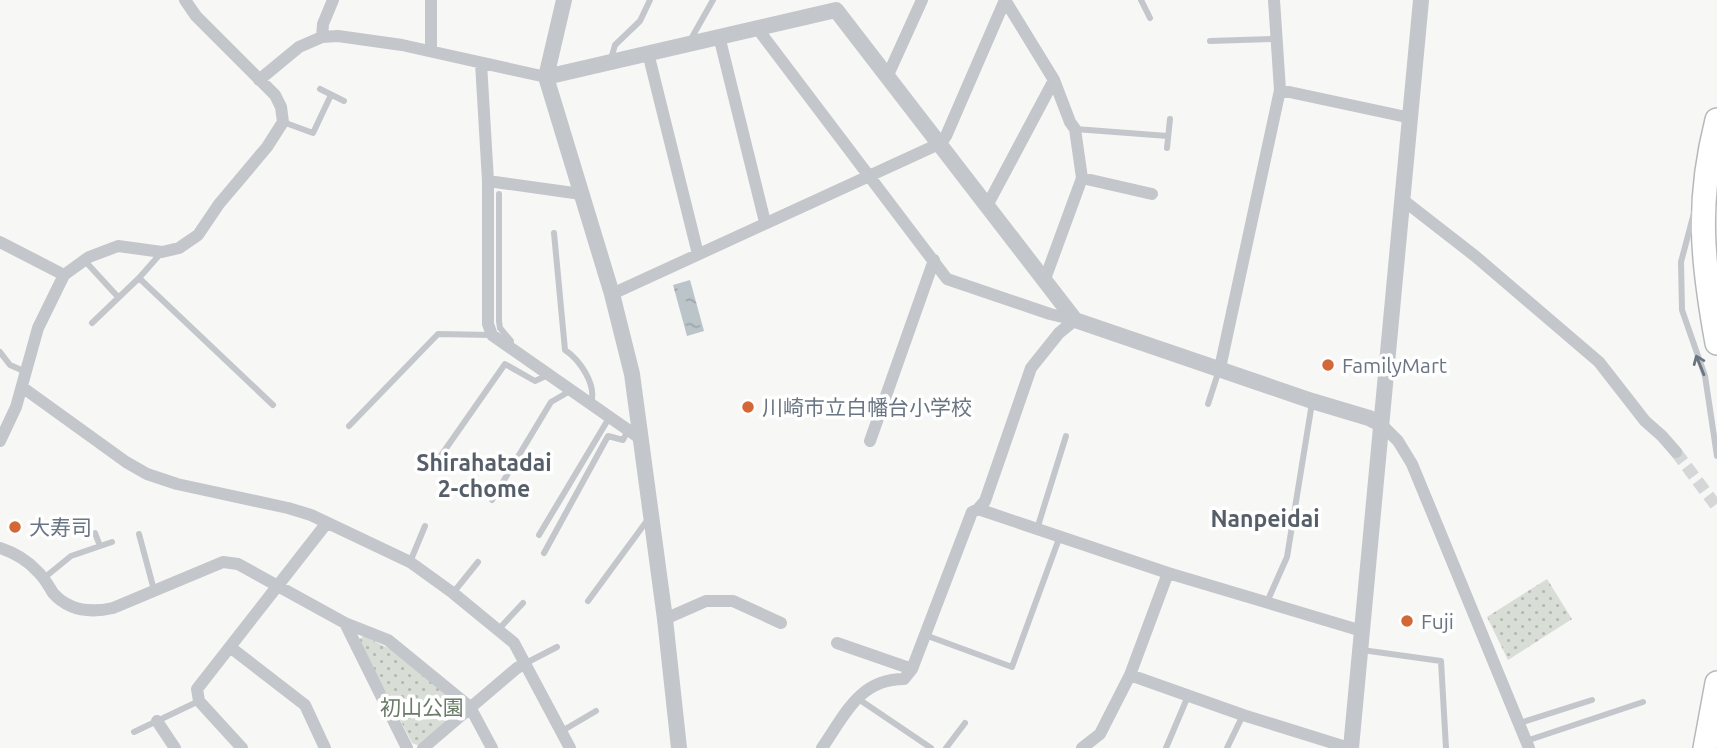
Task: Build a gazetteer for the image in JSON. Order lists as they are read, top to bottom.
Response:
{
  "districts": ["Shirahatadai 2-chome", "Nanpeidai"],
  "parks": ["初山公園"],
  "places": [
    "FamilyMart",
    "川崎市立白幡台小学校",
    "大寿司",
    "Fuji"
  ]
}
